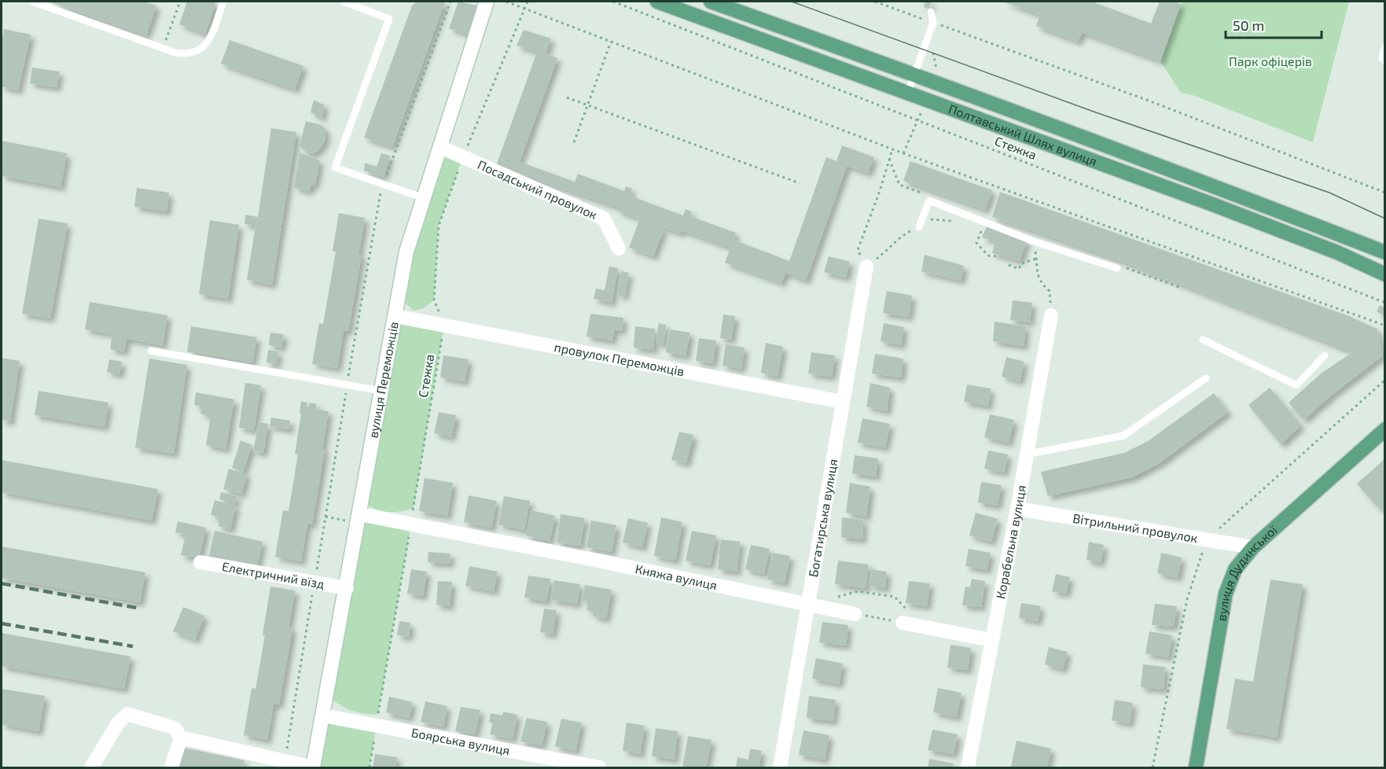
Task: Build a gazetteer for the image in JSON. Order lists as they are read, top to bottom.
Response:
{
  "streets": {
    "main road": ["Полтавський Шлях вулиця", "вулиця Дудинської"],
    "street": [
      "Посадський провулок",
      "провулок Переможців",
      "вулиця Переможців",
      "Богатирська вулиця",
      "Вітрильний провулок",
      "Корабельна вулиця",
      "Електричний вїзд",
      "Княжа вулиця",
      "Боярська вулиця"
    ],
    "path": ["Стежка"]
  },
  "crossings": [
    ["Стежка", "провулок Переможців"],
    ["Стежка", "Княжа вулиця"],
    ["Стежка", "Боярська вулиця"],
    ["Посадський провулок", "вулиця Переможців"],
    ["провулок Переможців", "вулиця Переможців"],
    ["провулок Переможців", "Богатирська вулиця"],
    ["вулиця Переможців", "Електричний вїзд"],
    ["вулиця Переможців", "Княжа вулиця"],
    ["вулиця Переможців", "Боярська вулиця"],
    ["Богатирська вулиця", "Княжа вулиця"],
    ["Вітрильний провулок", "Корабельна вулиця"],
    ["Вітрильний провулок", "вулиця Дудинської"]
  ],
  "parks": ["Парк офіцерів"],
  "scale_bar": "50 m"
}
